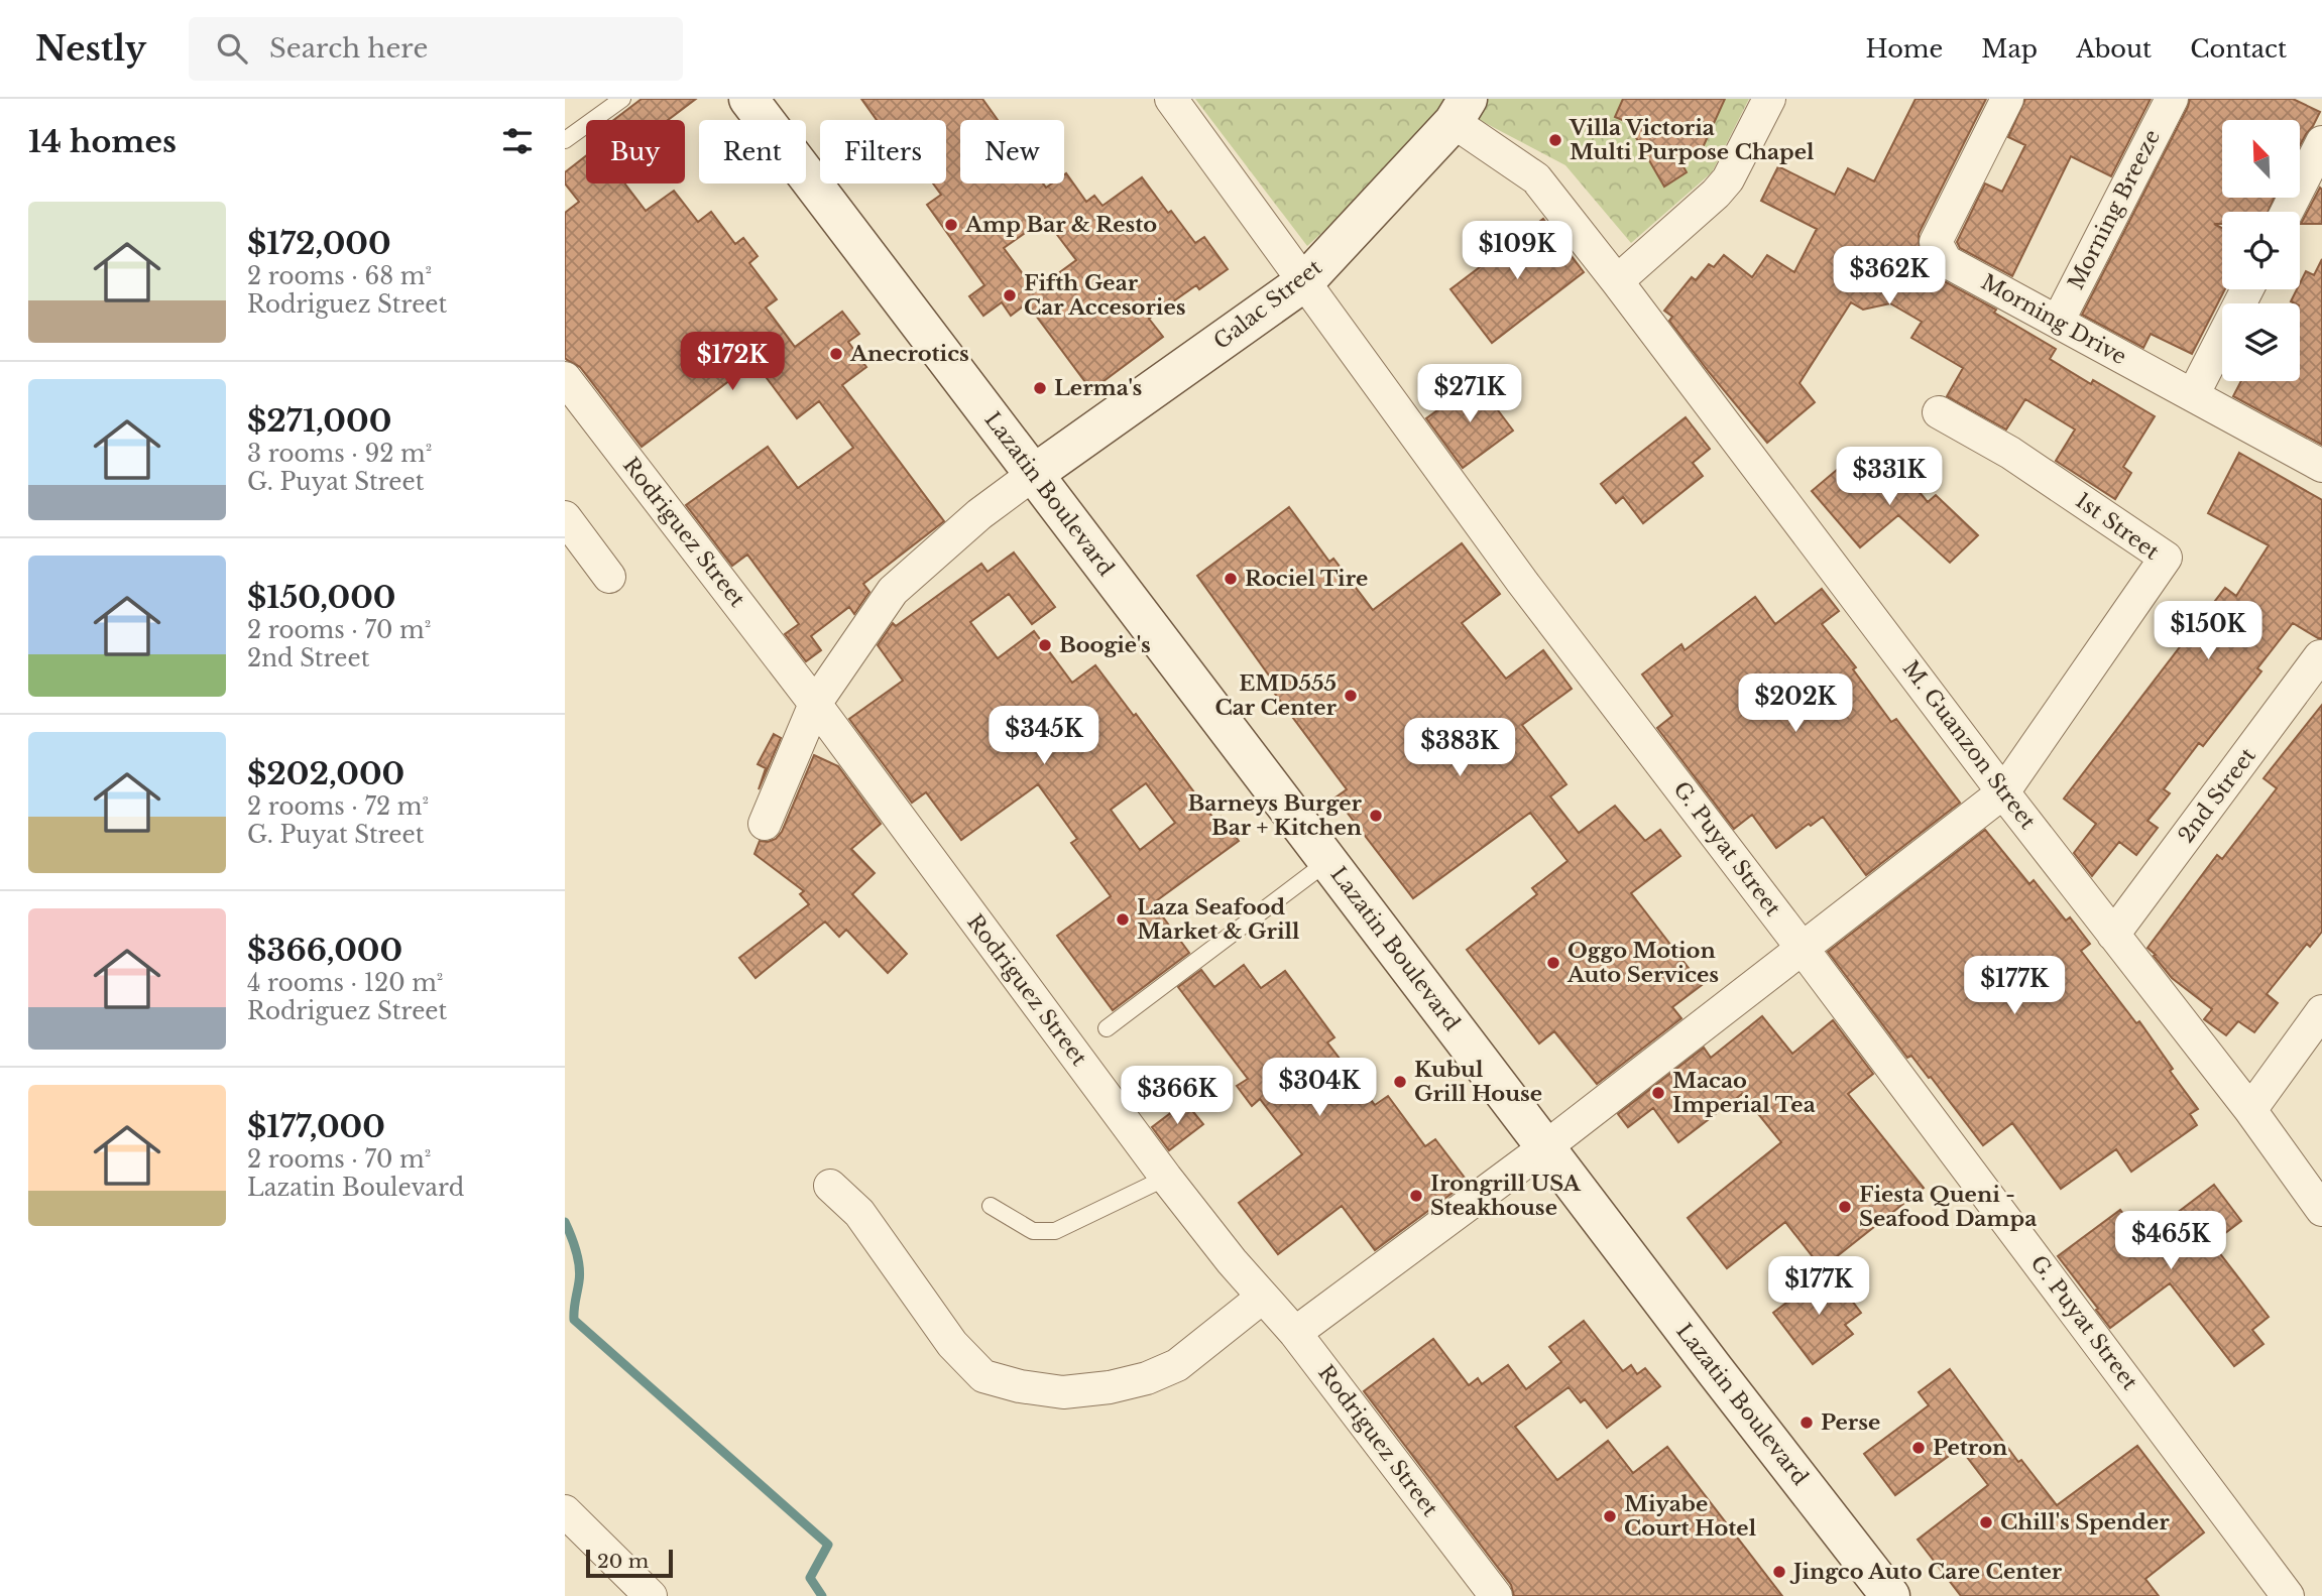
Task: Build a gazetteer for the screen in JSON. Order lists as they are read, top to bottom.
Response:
{
  "streets": {
    "main road": ["Galac Street", "Lazatin Boulevard"],
    "street": [
      "Morning Breeze",
      "Morning Drive",
      "1st Street",
      "Rodriguez Street",
      "M. Guanzon Street",
      "2nd Street",
      "G. Puyat Street"
    ]
  },
  "crossings": [
    ["Morning Breeze", "Morning Drive"],
    ["Galac Street", "Lazatin Boulevard"],
    ["Galac Street", "M. Guanzon Street"],
    ["Galac Street", "G. Puyat Street"],
    ["1st Street", "M. Guanzon Street"],
    ["M. Guanzon Street", "2nd Street"]
  ],
  "places": [
    "Villa Victoria Multi Purpose Chapel",
    "Amp Bar & Resto",
    "Fifth Gear Car Accesories",
    "Anecrotics",
    "Lerma's",
    "Rociel Tire",
    "Boogie's",
    "EMD555 Car Center",
    "Barneys Burger Bar + Kitchen",
    "Laza Seafood Market & Grill",
    "Oggo Motion Auto Services",
    "Kubul Grill House",
    "Macao Imperial Tea",
    "Irongrill USA Steakhouse",
    "Fiesta Queni - Seafood Dampa",
    "Perse",
    "Petron",
    "Miyabe Court Hotel",
    "Chill's Spender",
    "Jingco Auto Care Center"
  ],
  "scale_bar": "20 m",
  "north": "top left",
  "page": {
    "header": "Nestly",
    "search": "Search here",
    "nav": [
      "Home",
      "Map",
      "About",
      "Contact"
    ],
    "heading": "14 homes",
    "chip": [
      "Buy",
      "Rent",
      "Filters",
      "New"
    ],
    "list": [
      {
        "name": "$172,000",
        "note": "2 rooms · 68 m² · Rodriguez Street"
      },
      {
        "name": "$271,000",
        "note": "3 rooms · 92 m² · G. Puyat Street"
      },
      {
        "name": "$150,000",
        "note": "2 rooms · 70 m² · 2nd Street"
      },
      {
        "name": "$202,000",
        "note": "2 rooms · 72 m² · G. Puyat Street"
      },
      {
        "name": "$366,000",
        "note": "4 rooms · 120 m² · Rodriguez Street"
      },
      {
        "name": "$177,000",
        "note": "2 rooms · 70 m² · Lazatin Boulevard"
      }
    ],
    "price": [
      "$109K",
      "$362K",
      "$172K",
      "$271K",
      "$331K",
      "$150K",
      "$202K",
      "$345K",
      "$383K",
      "$177K",
      "$304K",
      "$366K",
      "$465K",
      "$177K"
    ],
    "scale": "20 m"
  }
}
